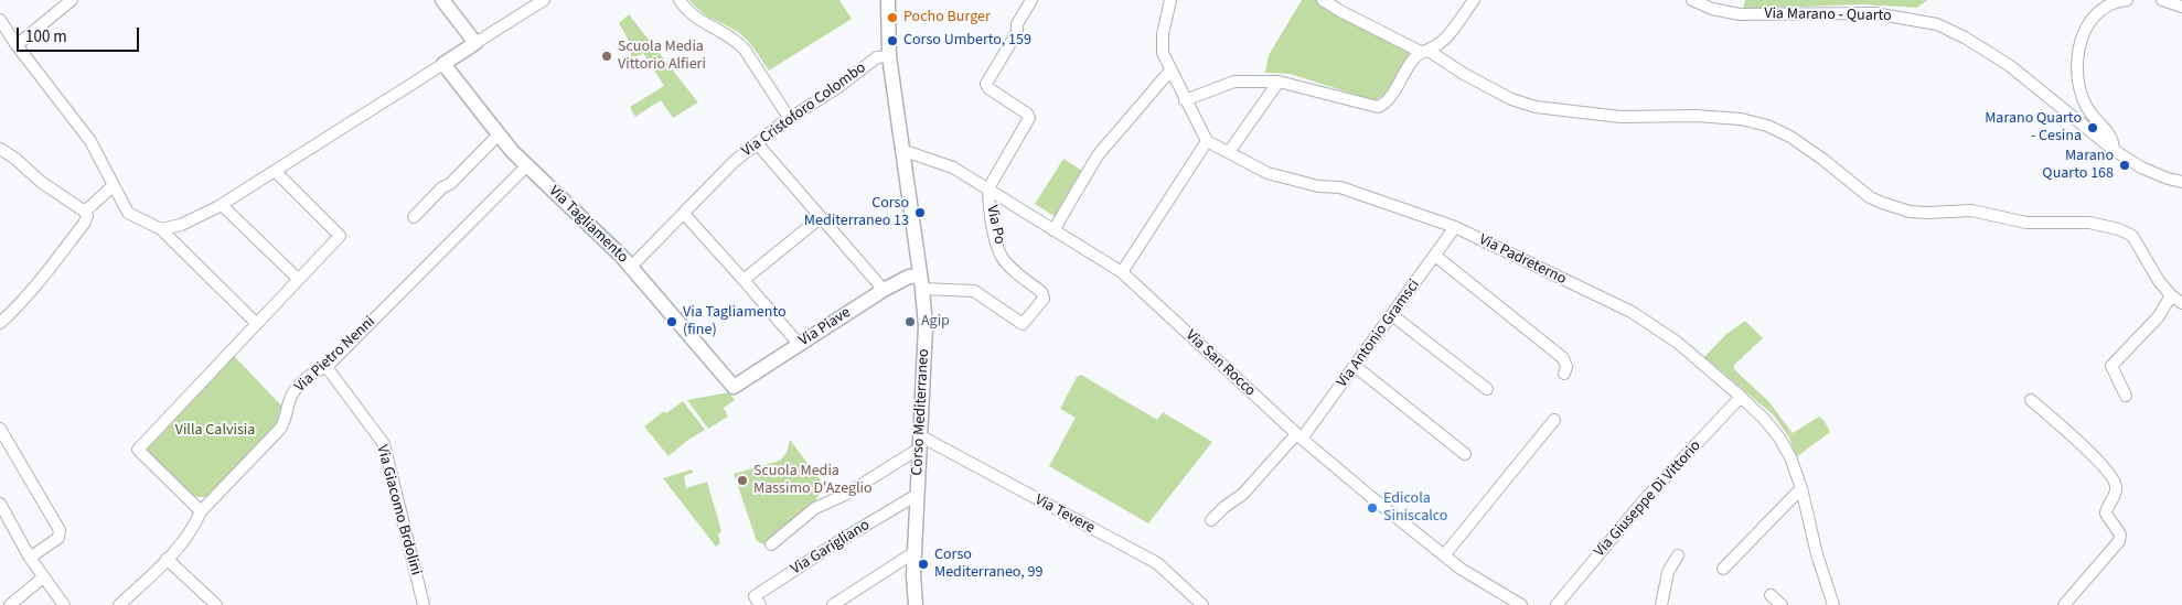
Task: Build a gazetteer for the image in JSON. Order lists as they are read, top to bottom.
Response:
{
  "streets": {
    "main road": ["Via Tagliamento", "Via Piave", "Corso Mediterraneo"],
    "street": [
      "Via Marano - Quarto",
      "Via Cristoforo Colombo",
      "Via Po",
      "Via Padreterno",
      "Via Antonio Gramsci",
      "Via Pietro Nenni",
      "Via San Rocco",
      "Via Giuseppe Di Vittorio",
      "Via Giacomo Brdolini",
      "Via Tevere",
      "Via Garigliano"
    ]
  },
  "crossings": [
    ["Via Cristoforo Colombo", "Via Tagliamento"],
    ["Via Cristoforo Colombo", "Corso Mediterraneo"],
    ["Via Tagliamento", "Via Piave"],
    ["Via Tagliamento", "Via Pietro Nenni"],
    ["Via Po", "Via Piave"],
    ["Via Po", "Via San Rocco"],
    ["Via Po", "Corso Mediterraneo"],
    ["Via Padreterno", "Via Antonio Gramsci"],
    ["Via Padreterno", "Via Giuseppe Di Vittorio"],
    ["Via Piave", "Corso Mediterraneo"],
    ["Via Antonio Gramsci", "Via San Rocco"],
    ["Via Pietro Nenni", "Via Giacomo Brdolini"],
    ["Via San Rocco", "Corso Mediterraneo"],
    ["Corso Mediterraneo", "Via Tevere"],
    ["Corso Mediterraneo", "Via Garigliano"]
  ],
  "parks": ["Villa Calvisia"],
  "places": [
    "Pocho Burger",
    "Corso Umberto, 159",
    "Scuola Media Vittorio Alfieri",
    "Marano Quarto - Cesina",
    "Marano Quarto 168",
    "Corso Mediterraneo 13",
    "Via Tagliamento (fine)",
    "Agip",
    "Scuola Media Massimo D'Azeglio",
    "Edicola Siniscalco",
    "Corso Mediterraneo, 99"
  ],
  "scale_bar": "100 m"
}
